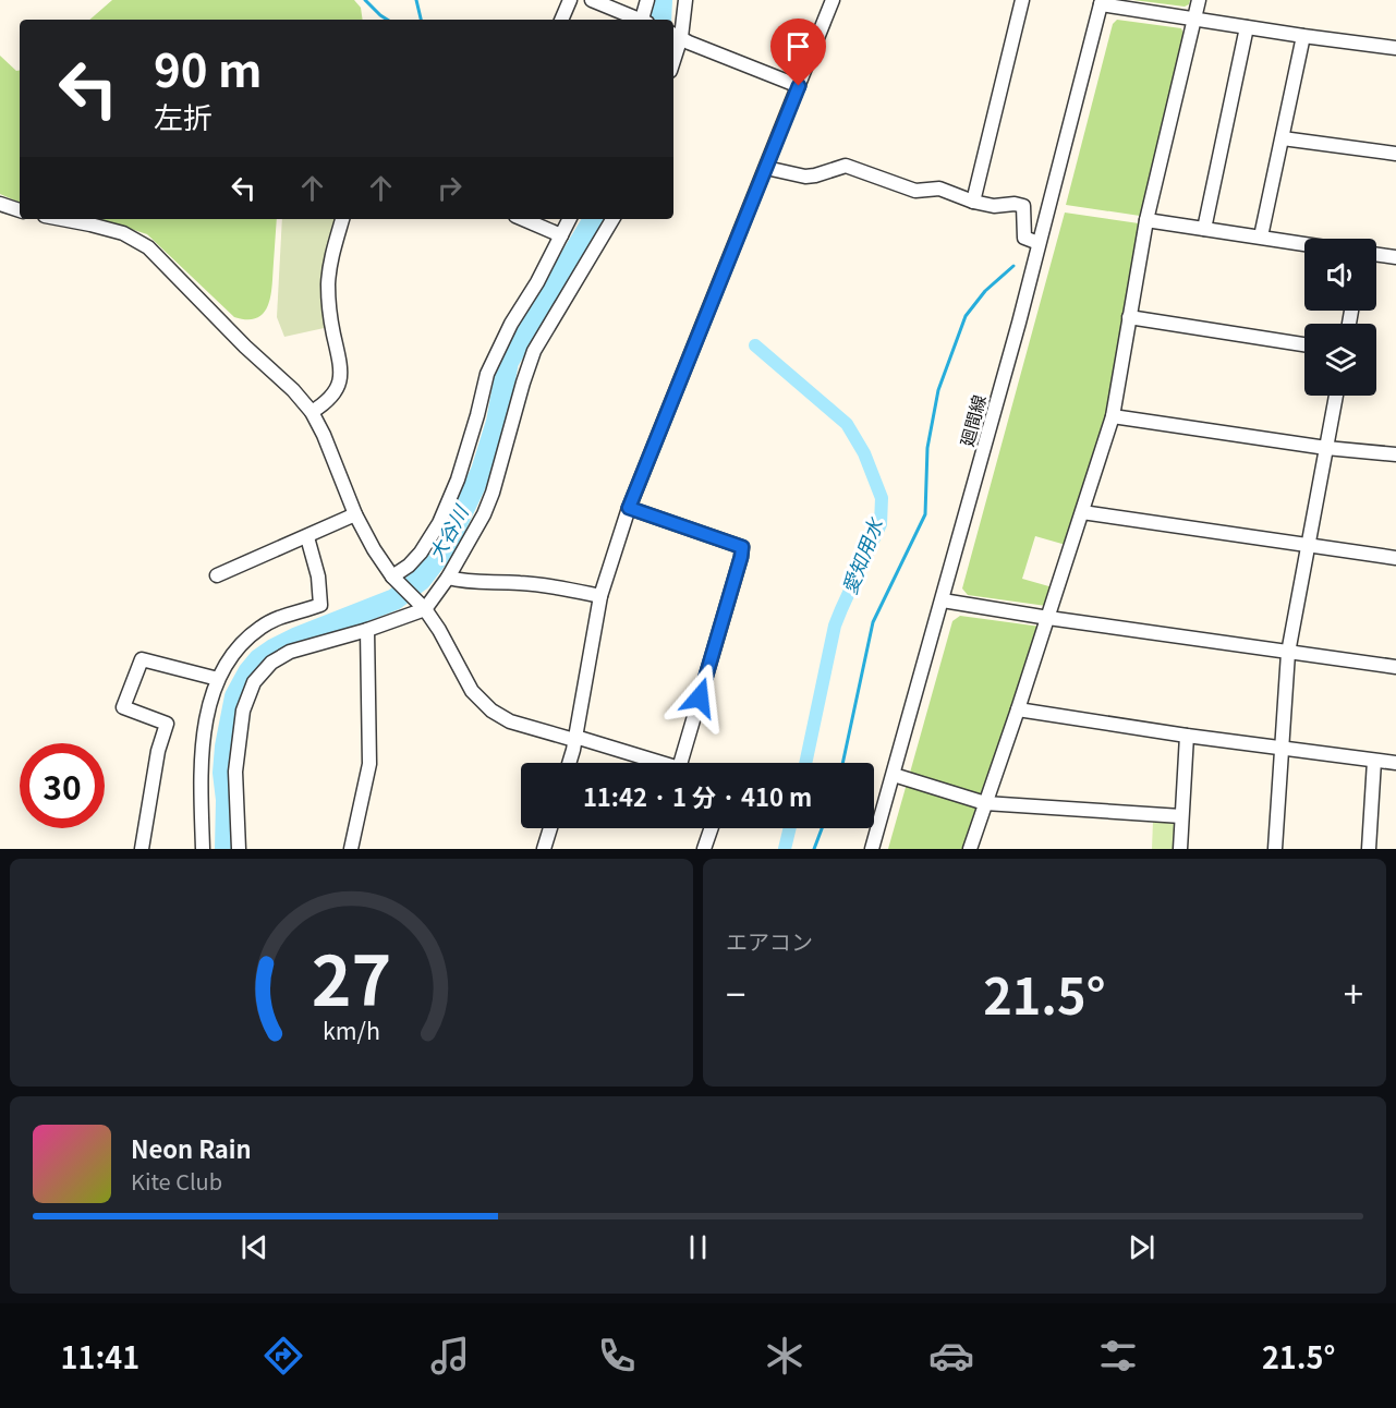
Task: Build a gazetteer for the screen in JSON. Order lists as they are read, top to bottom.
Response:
{
  "streets": {
    "street": ["廻間線"]
  },
  "water": ["大谷川", "愛知用水"],
  "page": {
    "turn": ["90 m", "左折"],
    "limit": "30",
    "trip": "11:42 · 1 分 · 410 m",
    "tile": "エアコン",
    "heat": ["−", "21.5°", "+"],
    "song": ["Neon Rain", "Kite Club"],
    "tabs": ["11:41", "21.5°"],
    "gauge": ["27", "km/h"]
  }
}
